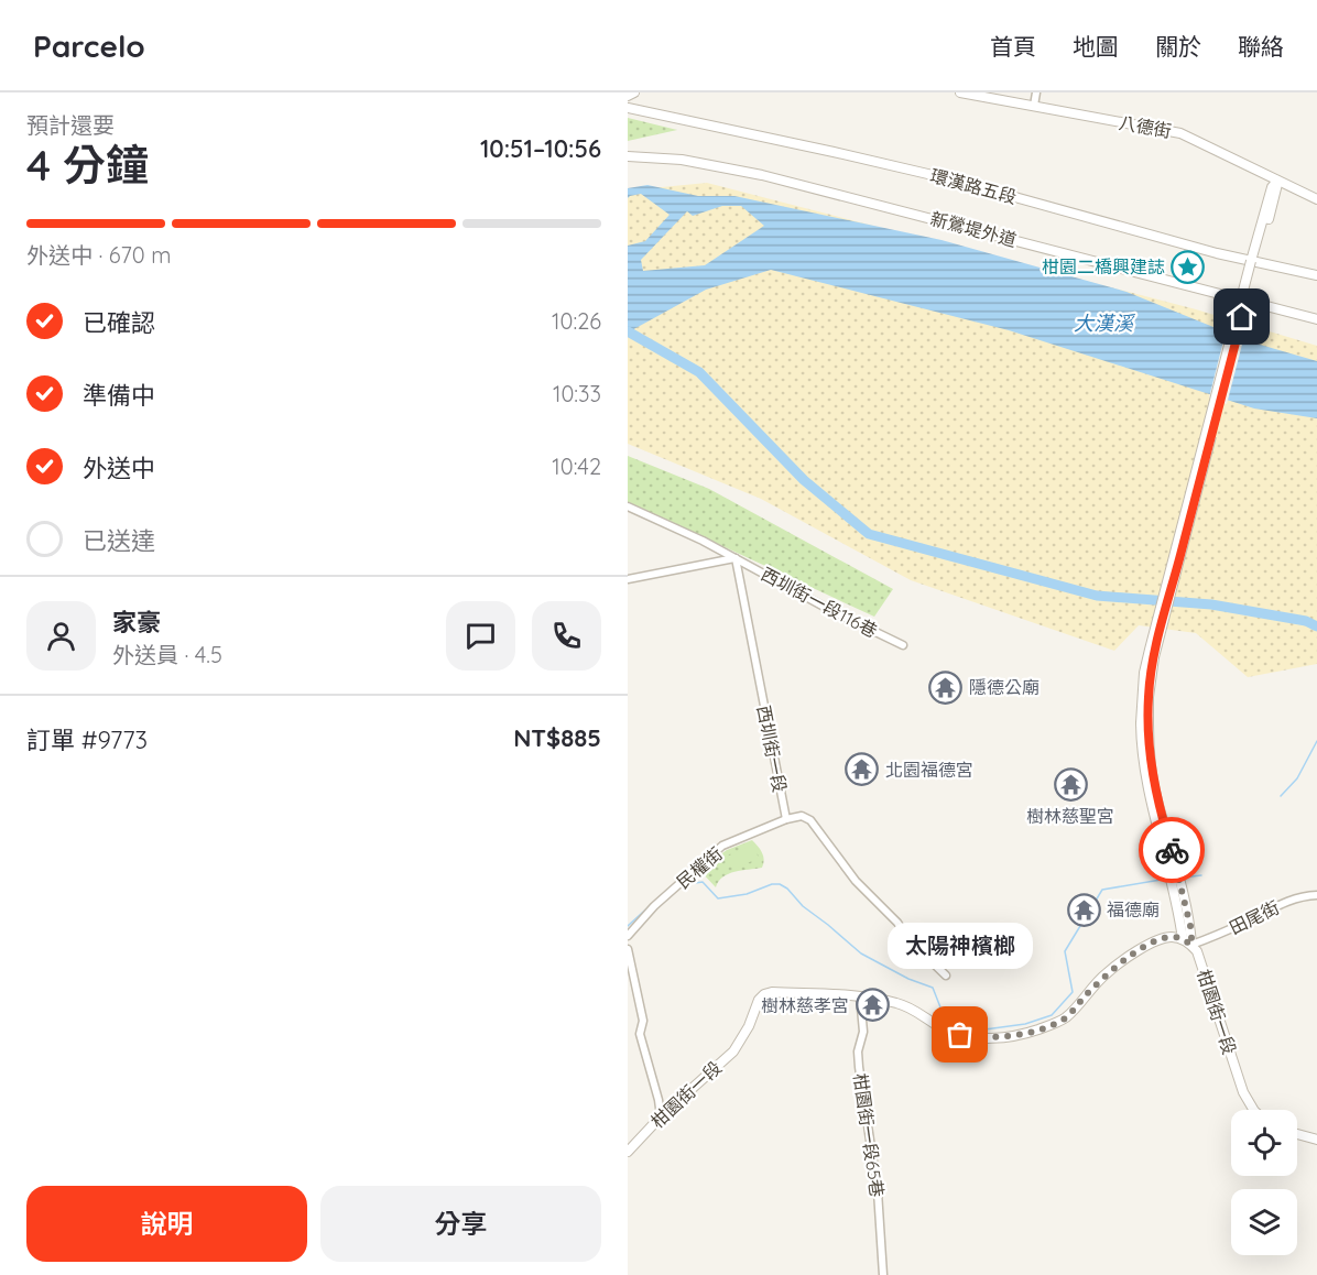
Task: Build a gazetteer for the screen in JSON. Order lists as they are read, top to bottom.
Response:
{
  "streets": {
    "street": [
      "八德街",
      "環漢路五段",
      "新鶯堤外道",
      "西圳街一段116巷",
      "西圳街一段",
      "民權街",
      "田尾街",
      "柑園街一段",
      "柑園街一段65巷"
    ]
  },
  "crossings": [
    ["西圳街一段116巷", "西圳街一段"],
    ["西圳街一段", "民權街"],
    ["田尾街", "柑園街一段"],
    ["柑園街一段", "柑園街一段65巷"]
  ],
  "water": ["大漢溪"],
  "places": {
    "place": ["柑園二橋興建誌"],
    "temple": [
      "隱德公廟",
      "北園福德宮",
      "樹林慈聖宮",
      "福德廟",
      "樹林慈孝宮"
    ],
    "other": ["太陽神檳榔"]
  },
  "page": {
    "header": "Parcelo",
    "nav": [
      "首頁",
      "地圖",
      "關於",
      "聯絡"
    ],
    "heading": ["4 分鐘", "預計還要", "10:51–10:56"],
    "panel": [
      "家豪",
      "外送員 · 4.5",
      "訂單 #9773",
      "NT$885"
    ],
    "bar": "外送中 · 670 m",
    "list": [
      ["已確認", "10:26"],
      ["準備中", "10:33"],
      ["外送中", "10:42"],
      "已送達"
    ],
    "bubble": "太陽神檳榔",
    "buttons": ["說明", "分享"]
  }
}
